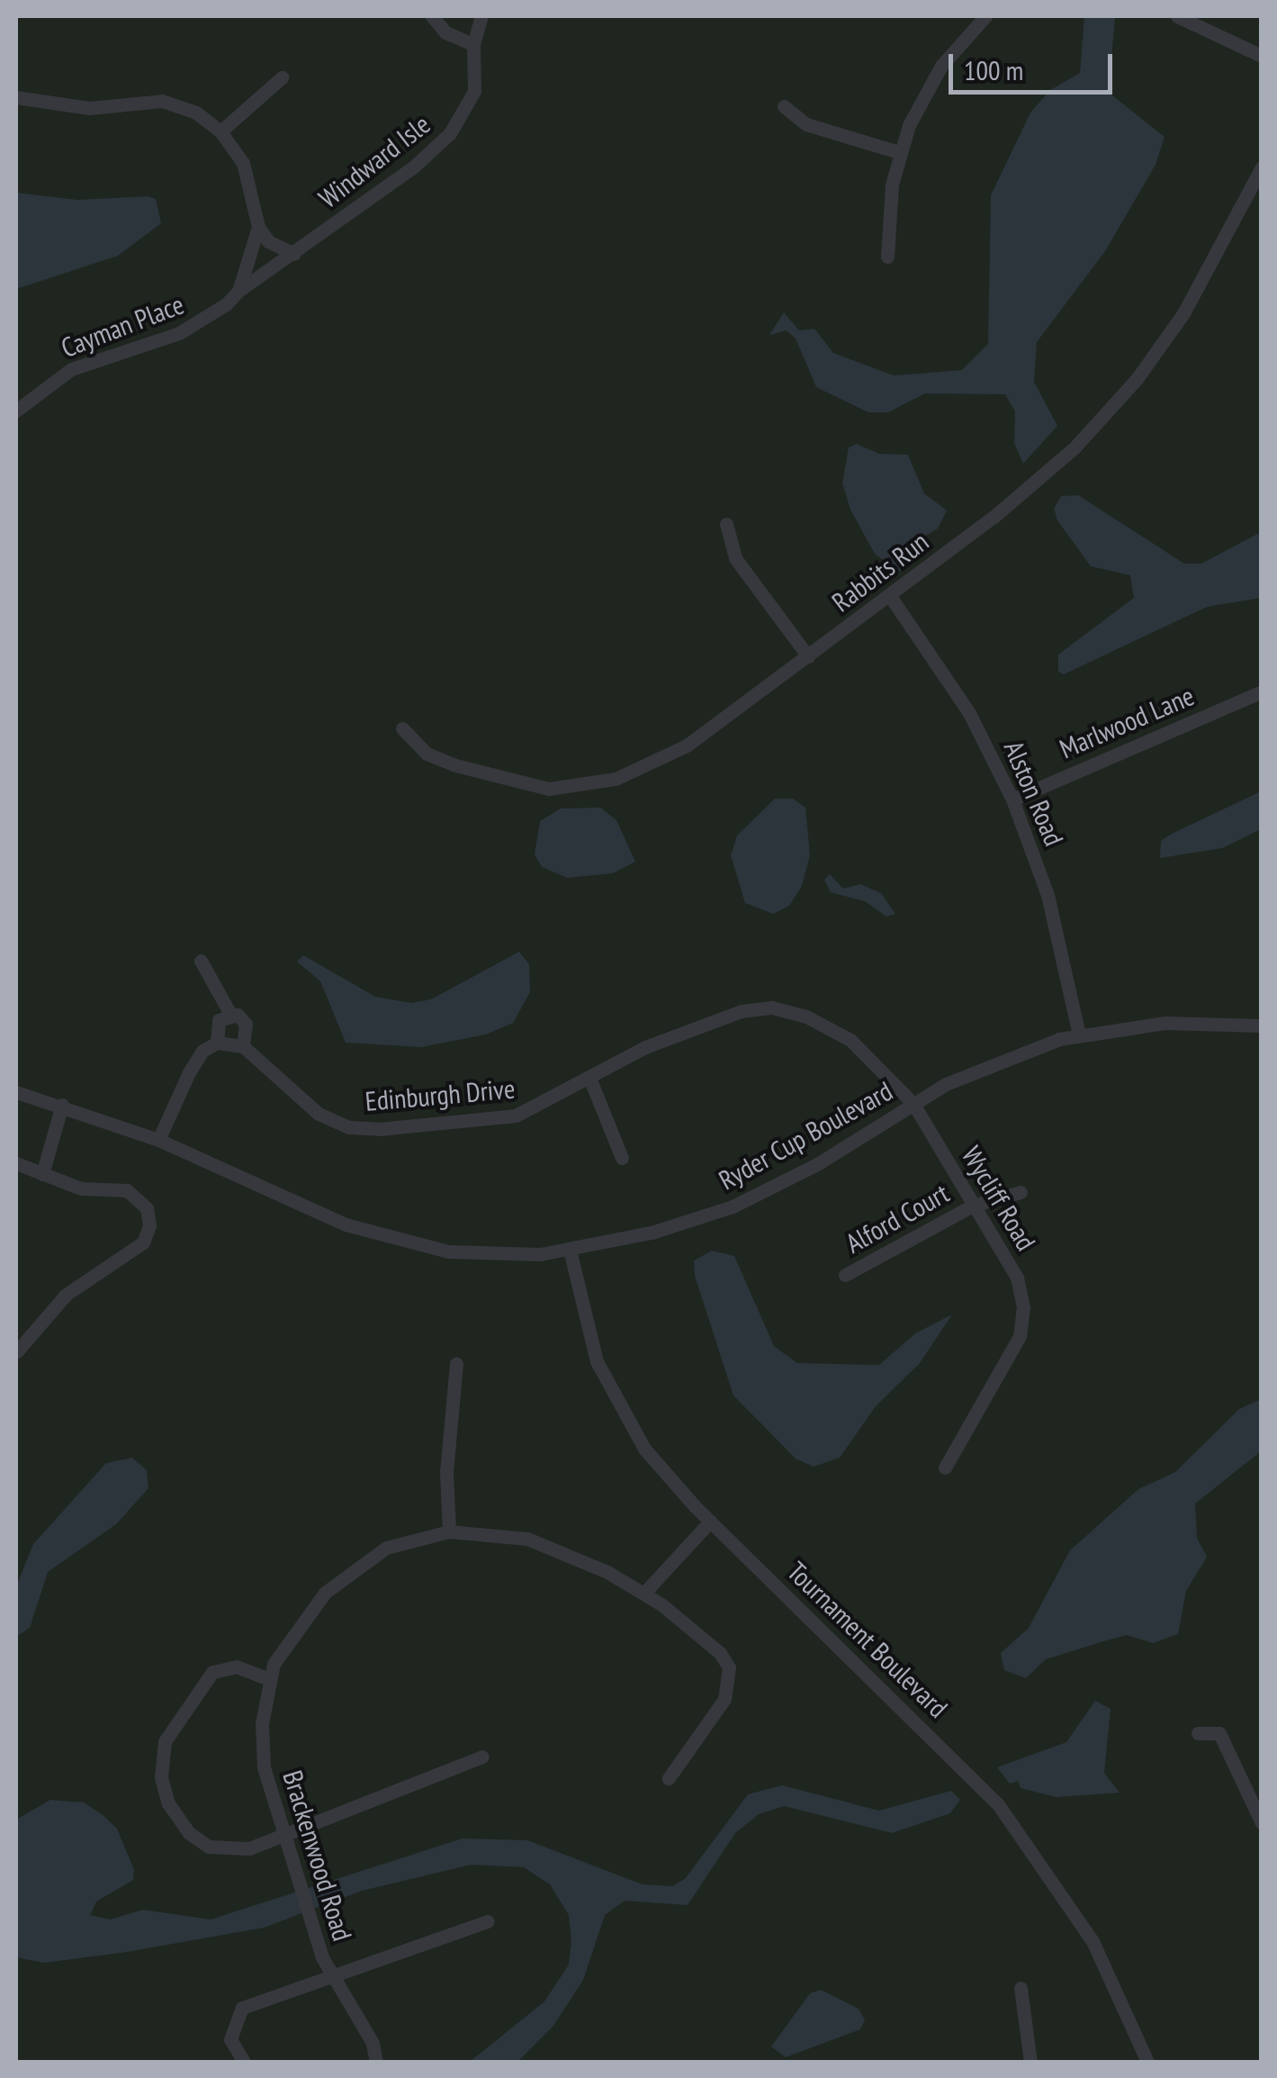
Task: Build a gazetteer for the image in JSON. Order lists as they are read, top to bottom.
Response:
{
  "streets": {
    "street": [
      "Windward Isle",
      "Cayman Place",
      "Rabbits Run",
      "Marlwood Lane",
      "Alston Road",
      "Edinburgh Drive",
      "Ryder Cup Boulevard",
      "Wycliff Road",
      "Alford Court",
      "Tournament Boulevard",
      "Brackenwood Road"
    ]
  },
  "crossings": [
    ["Windward Isle", "Cayman Place"],
    ["Rabbits Run", "Alston Road"],
    ["Marlwood Lane", "Alston Road"],
    ["Alston Road", "Ryder Cup Boulevard"],
    ["Edinburgh Drive", "Ryder Cup Boulevard"],
    ["Edinburgh Drive", "Wycliff Road"],
    ["Ryder Cup Boulevard", "Wycliff Road"],
    ["Ryder Cup Boulevard", "Tournament Boulevard"],
    ["Wycliff Road", "Alford Court"]
  ],
  "scale_bar": "100 m"
}
